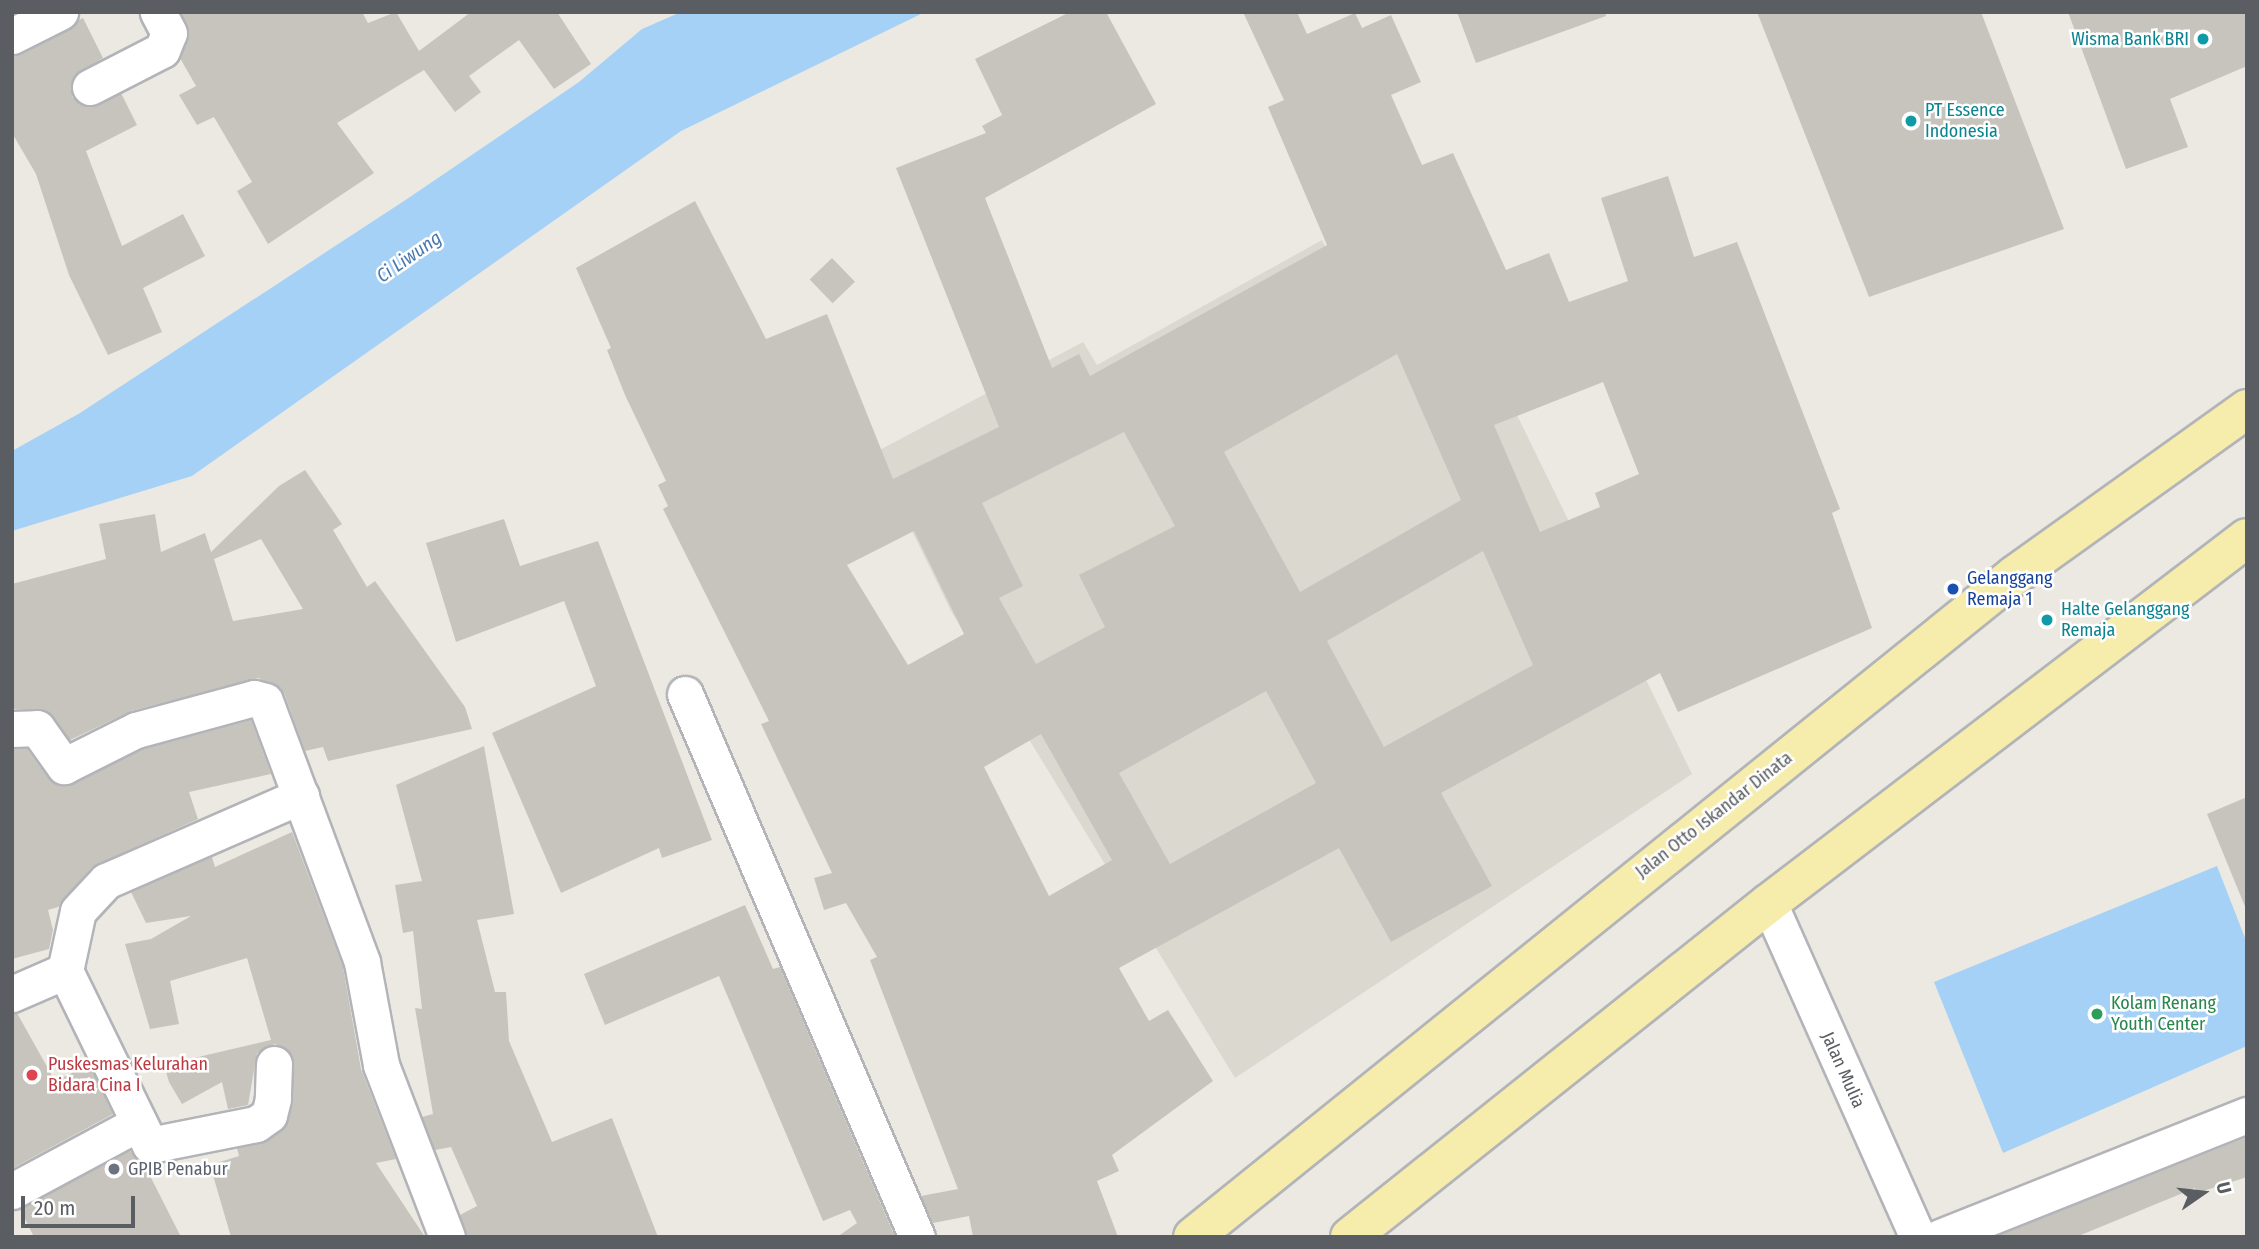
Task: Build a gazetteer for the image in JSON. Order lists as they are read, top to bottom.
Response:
{
  "streets": {
    "main road": ["Jalan Otto Iskandar Dinata"],
    "street": ["Jalan Mulia"]
  },
  "water": ["Ci Liwung"],
  "places": [
    "Wisma Bank BRI",
    "PT Essence Indonesia",
    "Gelanggang Remaja 1",
    "Halte Gelanggang Remaja",
    "Kolam Renang Youth Center",
    "Puskesmas Kelurahan Bidara Cina I",
    "GPIB Penabur"
  ],
  "scale_bar": "20 m",
  "north": "right"
}
